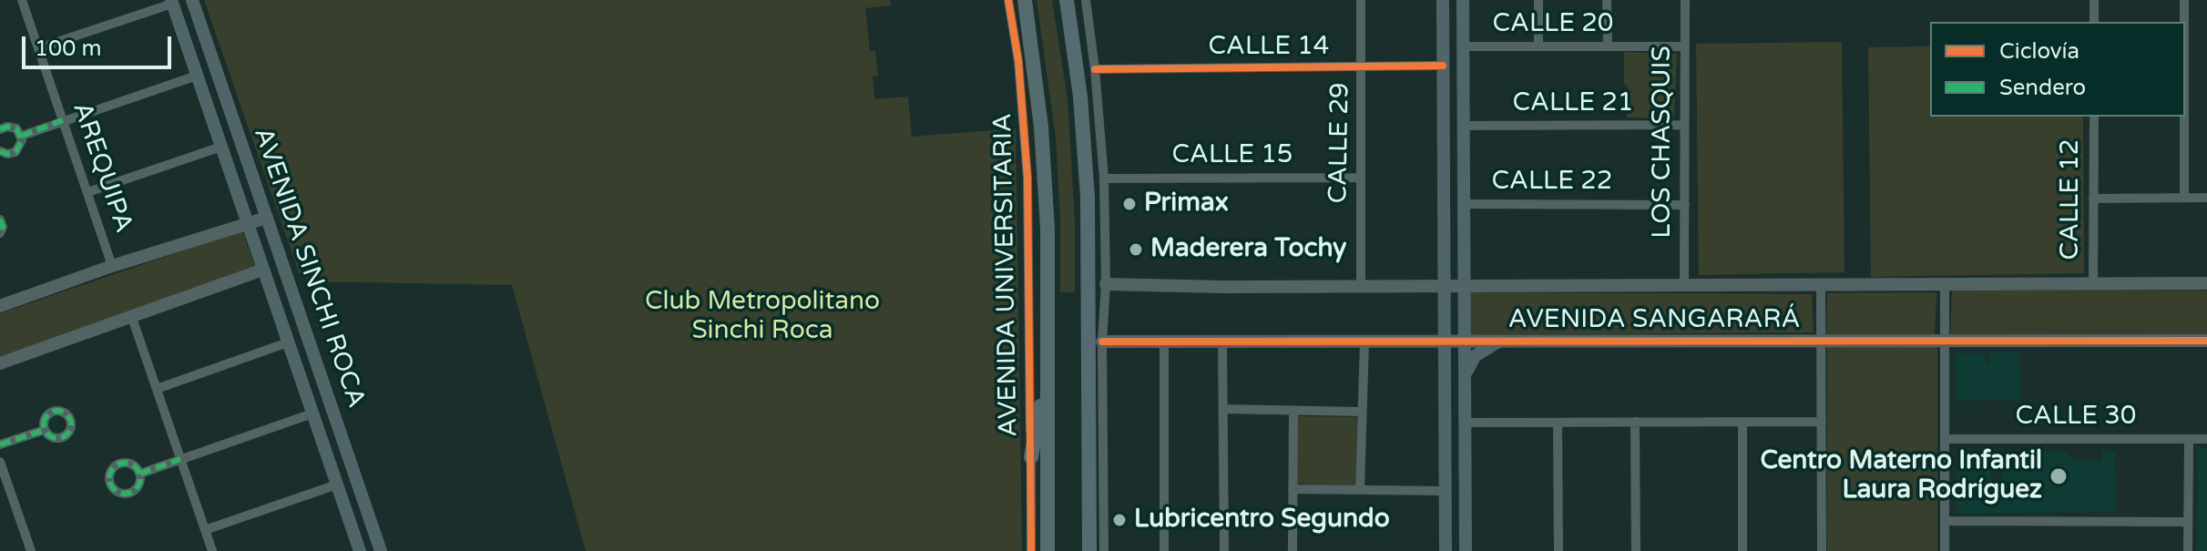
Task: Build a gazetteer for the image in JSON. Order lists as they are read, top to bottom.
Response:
{
  "streets": {
    "main road": ["AVENIDA SINCHI ROCA", "AVENIDA UNIVERSITARIA"],
    "street": [
      "CALLE 20",
      "CALLE 14",
      "CALLE 21",
      "LOS CHASQUIS",
      "CALLE 29",
      "CALLE 15",
      "AREQUIPA",
      "CALLE 22",
      "CALLE 12",
      "AVENIDA SANGARARÁ",
      "CALLE 30"
    ]
  },
  "crossings": [
    ["CALLE 20", "LOS CHASQUIS"],
    ["CALLE 14", "CALLE 29"],
    ["CALLE 21", "LOS CHASQUIS"],
    ["LOS CHASQUIS", "CALLE 22"],
    ["LOS CHASQUIS", "AVENIDA SANGARARÁ"],
    ["CALLE 29", "CALLE 15"],
    ["CALLE 29", "AVENIDA SANGARARÁ"],
    ["CALLE 12", "AVENIDA SANGARARÁ"]
  ],
  "parks": ["Club Metropolitano Sinchi Roca"],
  "places": [
    "Primax",
    "Maderera Tochy",
    "Centro Materno Infantil Laura Rodríguez",
    "Lubricentro Segundo"
  ],
  "legend": ["Ciclovía", "Sendero"],
  "scale_bar": "100 m"
}
